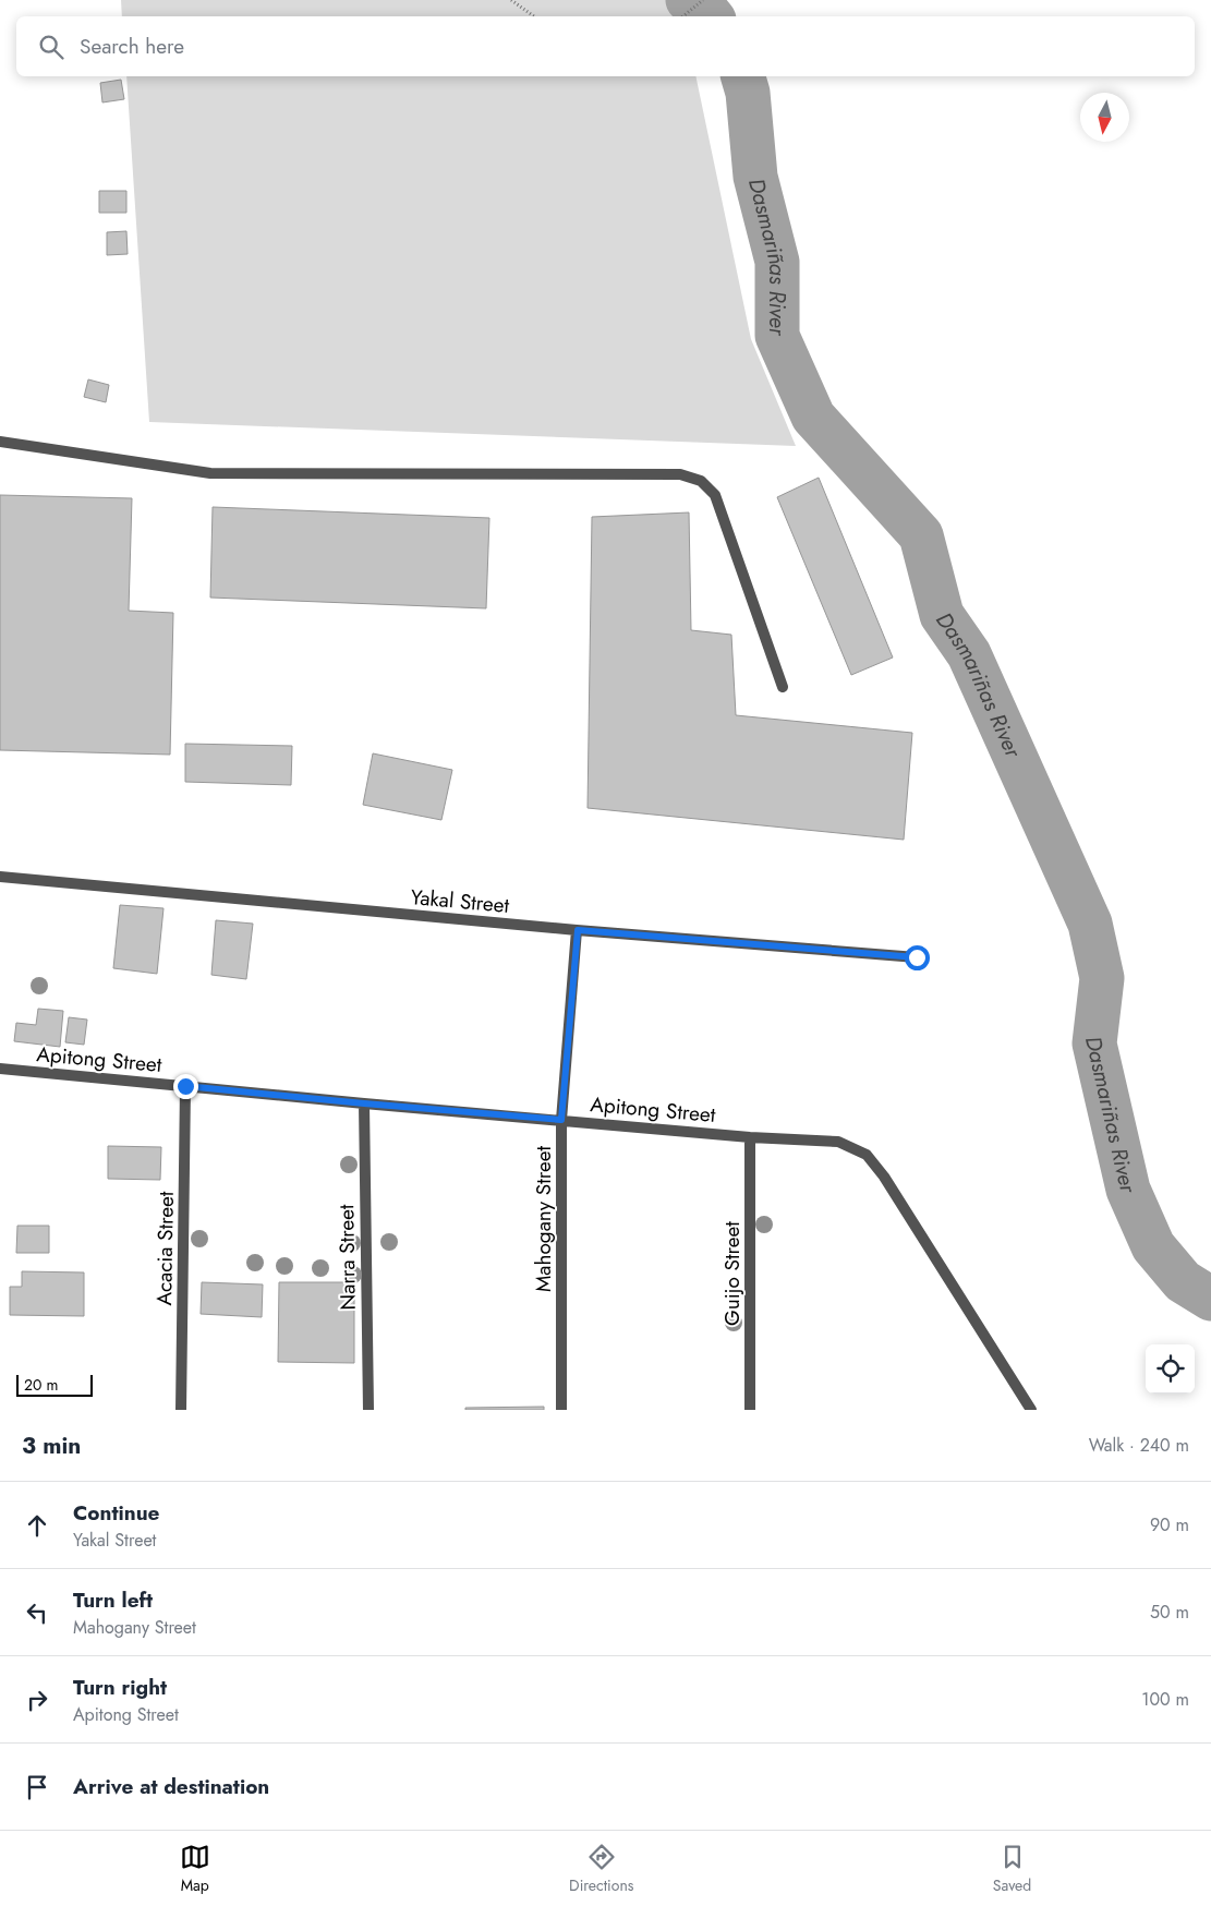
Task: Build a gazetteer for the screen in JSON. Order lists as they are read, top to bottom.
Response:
{
  "streets": {
    "street": [
      "Yakal Street",
      "Apitong Street",
      "Mahogany Street",
      "Acacia Street",
      "Narra Street",
      "Guijo Street"
    ]
  },
  "crossings": [
    ["Yakal Street", "Mahogany Street"],
    ["Apitong Street", "Mahogany Street"],
    ["Apitong Street", "Acacia Street"],
    ["Apitong Street", "Narra Street"],
    ["Apitong Street", "Guijo Street"]
  ],
  "water": ["Dasmariñas River"],
  "scale_bar": "20 m",
  "north": "bottom",
  "page": {
    "search": "Search here",
    "scale": "20 m",
    "heading": ["3 min", "Walk · 240 m"],
    "list": [
      ["Continue", "Yakal Street", "90 m"],
      ["Turn left", "Mahogany Street", "50 m"],
      ["Turn right", "Apitong Street", "100 m"],
      "Arrive at destination"
    ],
    "nav": ["Map", "Directions", "Saved"]
  }
}
